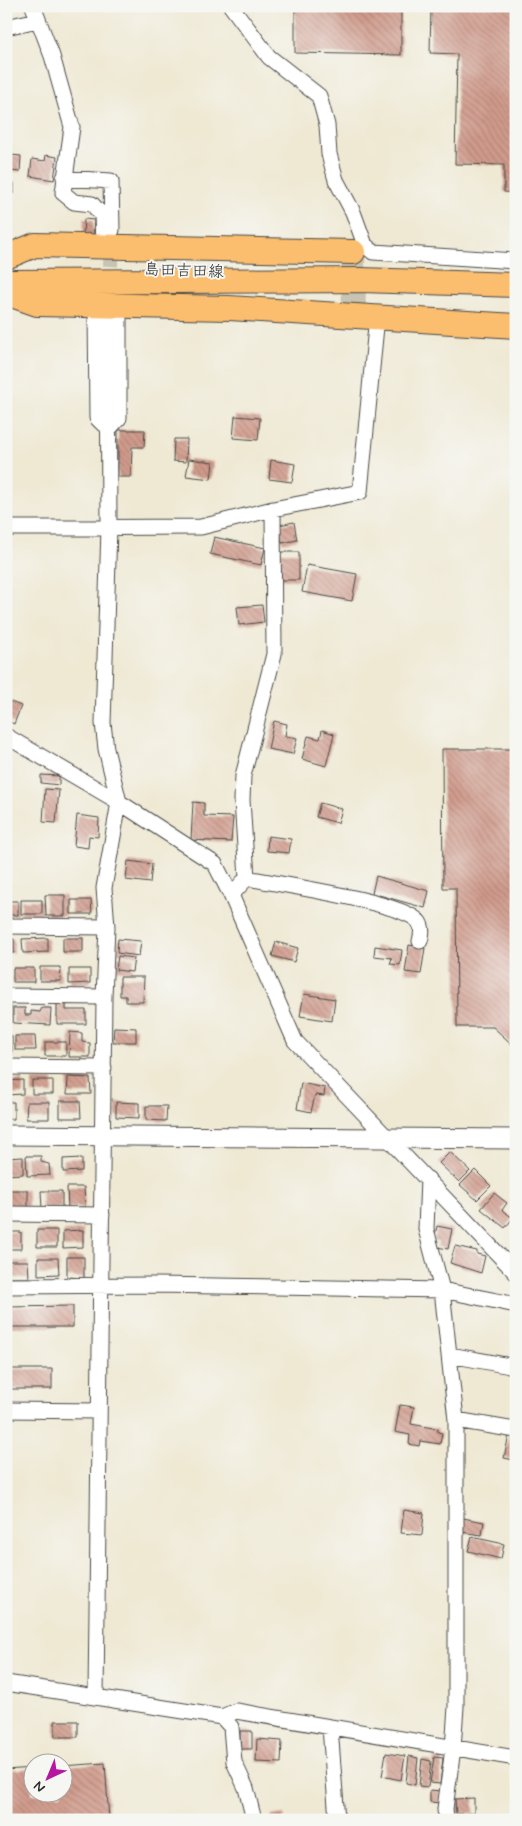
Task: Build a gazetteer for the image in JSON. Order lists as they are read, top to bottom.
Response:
{
  "streets": {
    "main road": ["島田吉田線"]
  },
  "north": "bottom left"
}
